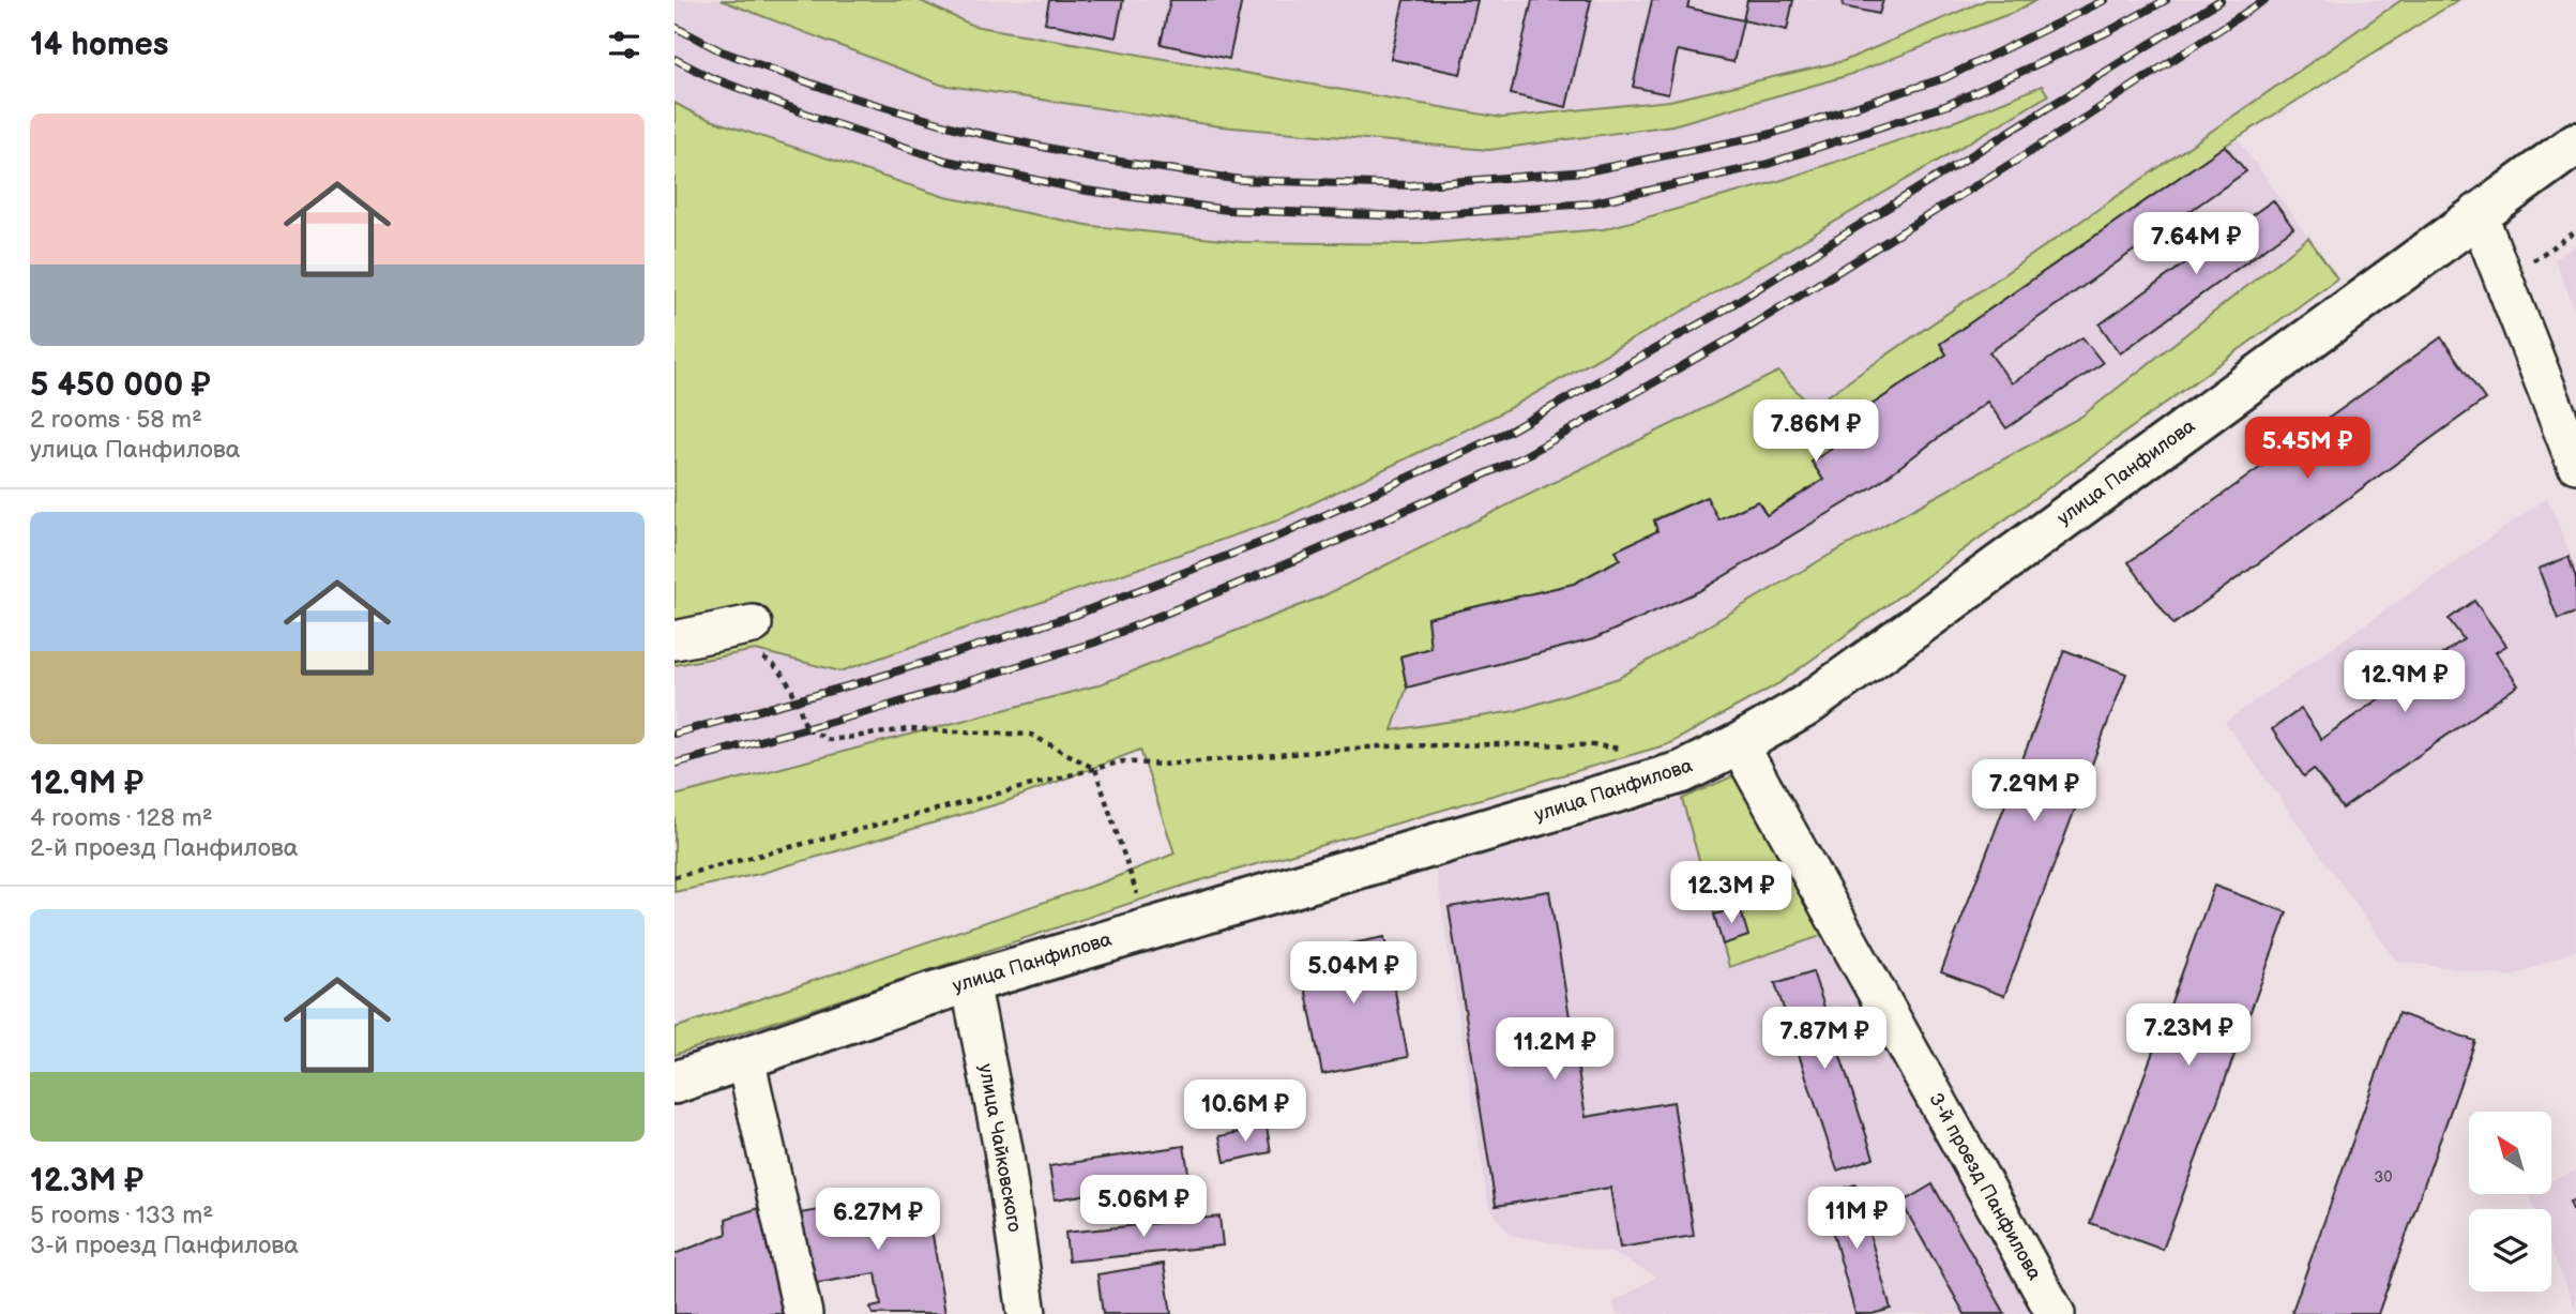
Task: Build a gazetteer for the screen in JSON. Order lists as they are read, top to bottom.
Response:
{
  "streets": {
    "main road": ["улица Панфилова"],
    "street": ["улица Чайковского", "3-й проезд Панфилова"]
  },
  "crossings": [
    ["улица Панфилова", "улица Чайковского"],
    ["улица Панфилова", "3-й проезд Панфилова"]
  ],
  "house_numbers": ["30"],
  "north": "top left",
  "page": {
    "heading": "14 homes",
    "list": [
      {
        "name": "5 450 000 ₽",
        "note": "2 rooms · 58 m² · улица Панфилова"
      },
      {
        "name": "12.9M ₽",
        "note": "4 rooms · 128 m² · 2-й проезд Панфилова"
      },
      {
        "name": "12.3M ₽",
        "note": "5 rooms · 133 m² · 3-й проезд Панфилова"
      }
    ],
    "price": [
      "7.64M ₽",
      "7.86M ₽",
      "5.45M ₽",
      "12.9M ₽",
      "7.29M ₽",
      "12.3M ₽",
      "5.04M ₽",
      "7.23M ₽",
      "7.87M ₽",
      "11.2M ₽",
      "10.6M ₽",
      "5.06M ₽",
      "11M ₽",
      "6.27M ₽"
    ]
  }
}
